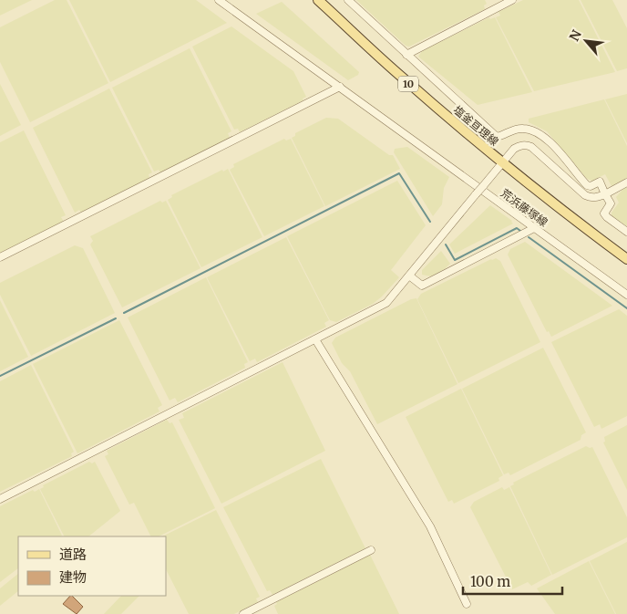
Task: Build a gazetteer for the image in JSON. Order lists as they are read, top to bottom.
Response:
{
  "streets": {
    "main road": ["10", "塩釜亘理線"],
    "street": ["荒浜藤塚線"]
  },
  "legend": ["道路", "建物"],
  "scale_bar": "100 m",
  "north": "top left"
}
